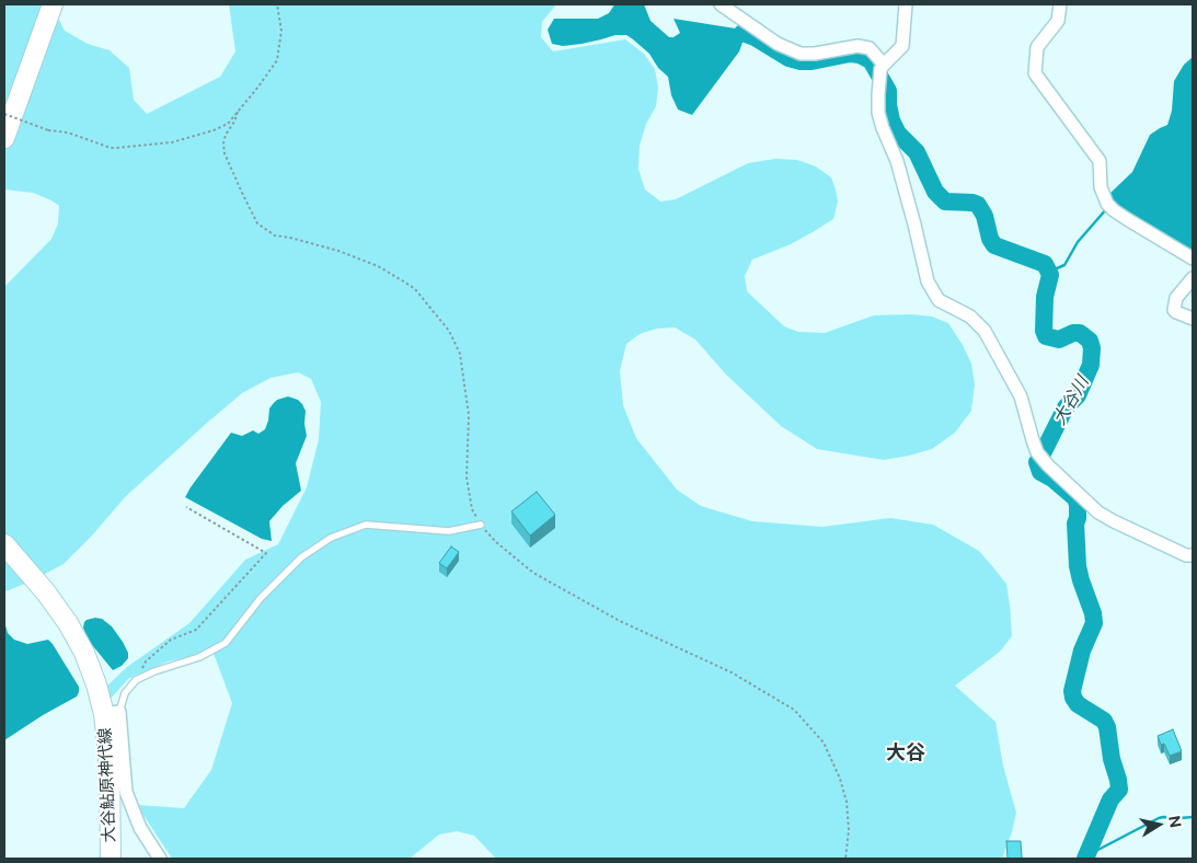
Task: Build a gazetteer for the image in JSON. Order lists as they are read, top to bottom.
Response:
{
  "streets": {
    "main road": ["大谷鮎原神代線"]
  },
  "districts": ["大谷"],
  "water": ["大谷川"],
  "north": "right"
}
